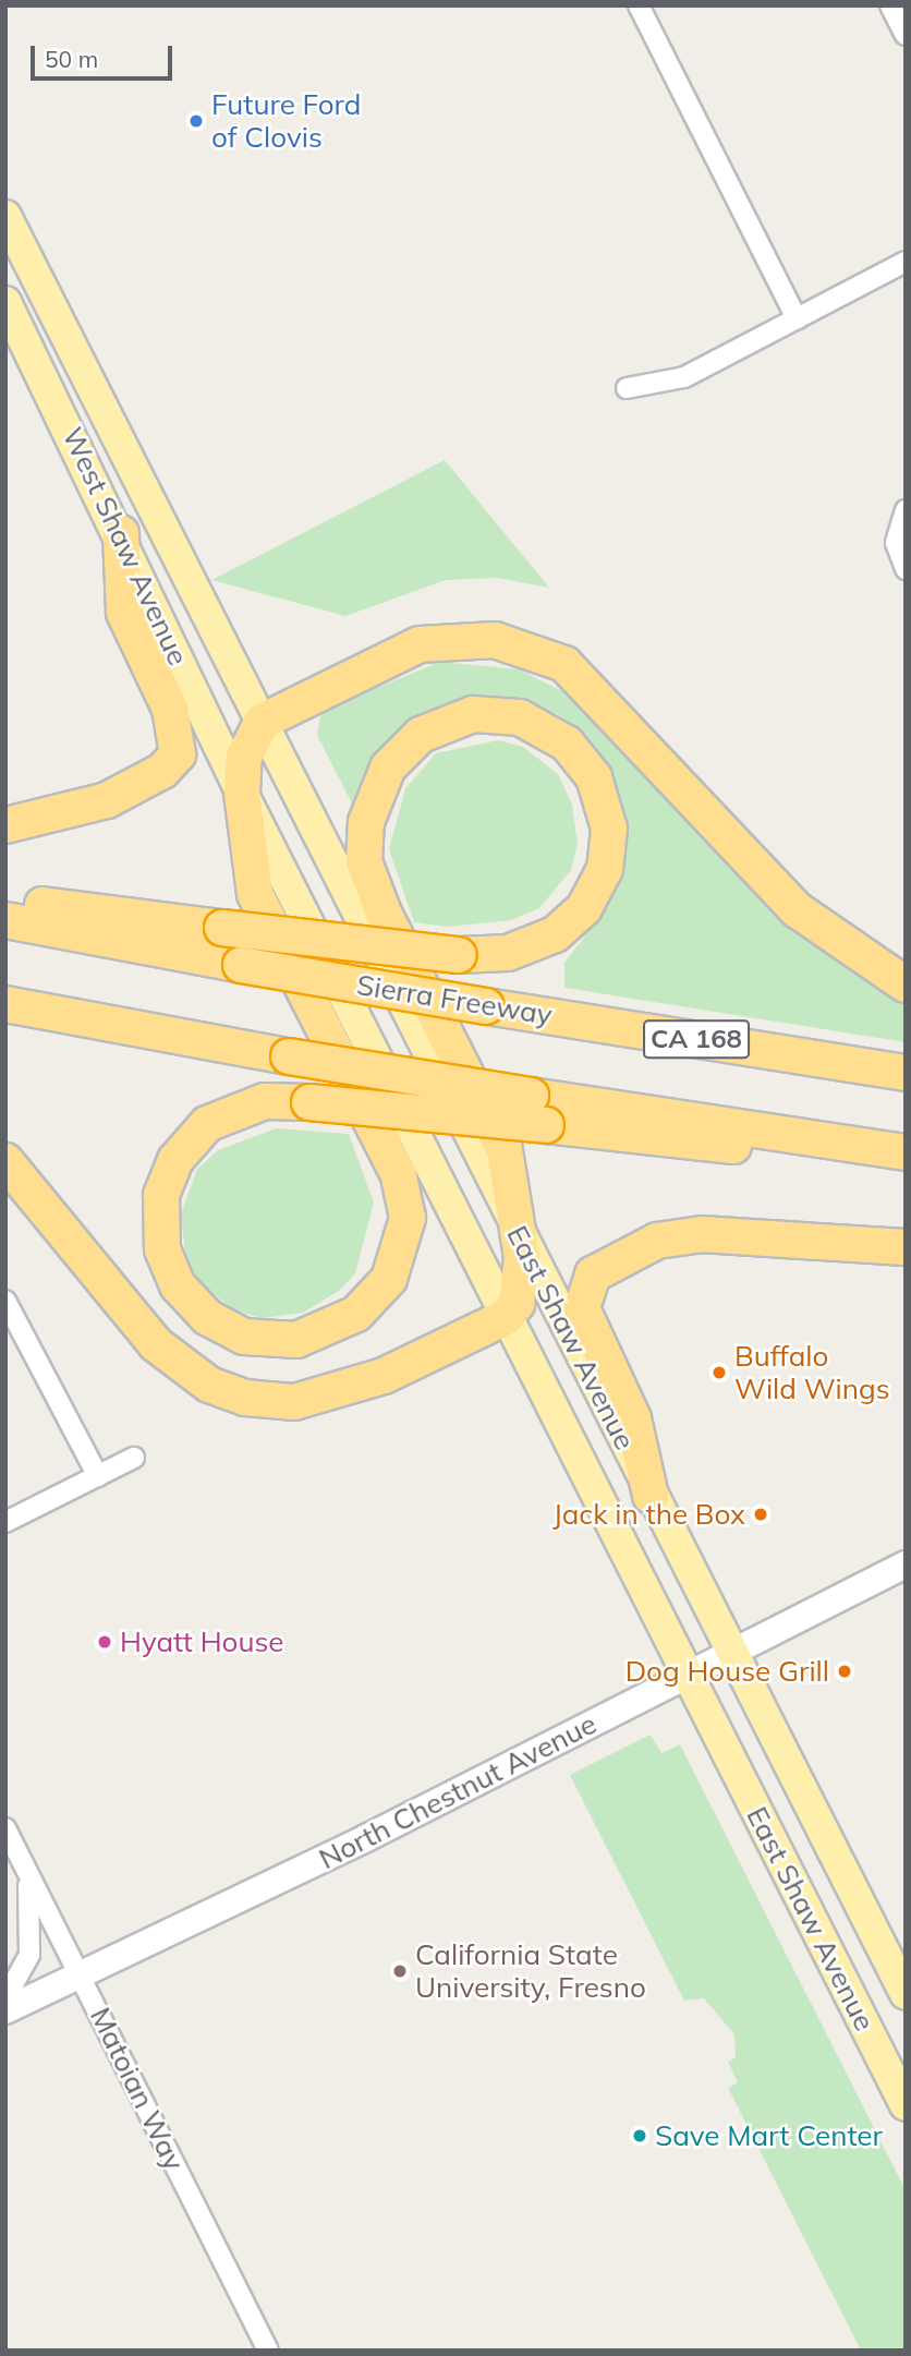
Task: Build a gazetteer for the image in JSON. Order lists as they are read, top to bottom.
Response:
{
  "streets": {
    "highway": ["Sierra Freeway", "CA 168"],
    "main road": ["West Shaw Avenue", "East Shaw Avenue"],
    "street": ["North Chestnut Avenue", "Matoian Way"]
  },
  "crossings": [
    ["West Shaw Avenue", "East Shaw Avenue"],
    ["East Shaw Avenue", "North Chestnut Avenue"],
    ["North Chestnut Avenue", "Matoian Way"]
  ],
  "places": [
    "Future Ford of Clovis",
    "Buffalo Wild Wings",
    "Jack in the Box",
    "Hyatt House",
    "Dog House Grill",
    "California State University, Fresno",
    "Save Mart Center"
  ],
  "scale_bar": "50 m"
}
